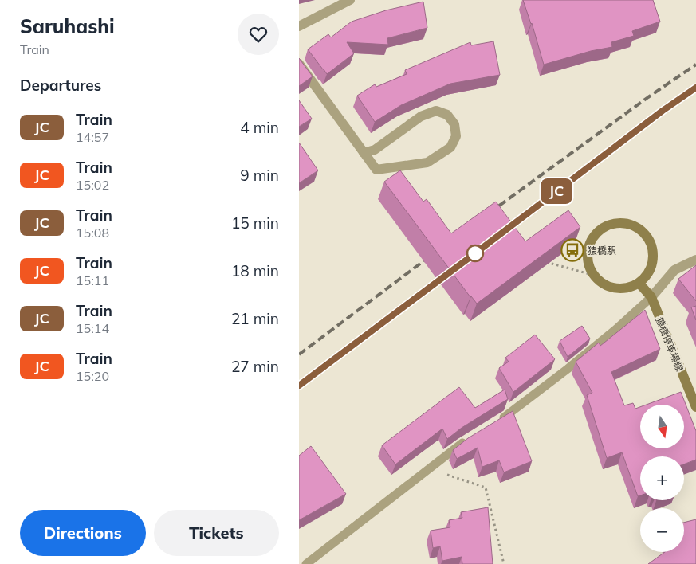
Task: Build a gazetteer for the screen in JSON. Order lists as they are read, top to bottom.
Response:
{
  "streets": {
    "main road": ["猿橋停車場線"]
  },
  "places": {
    "bus stop": ["猿橋駅"]
  },
  "north": "bottom",
  "page": {
    "heading": [
      ["Saruhashi", "Train"],
      "Departures"
    ],
    "on_map": "JC",
    "list": [
      {
        "mark": "JC",
        "name": "Train",
        "note": "14:57",
        "value": "4 min"
      },
      {
        "mark": "JC",
        "name": "Train",
        "note": "15:02",
        "value": "9 min"
      },
      {
        "mark": "JC",
        "name": "Train",
        "note": "15:08",
        "value": "15 min"
      },
      {
        "mark": "JC",
        "name": "Train",
        "note": "15:11",
        "value": "18 min"
      },
      {
        "mark": "JC",
        "name": "Train",
        "note": "15:14",
        "value": "21 min"
      },
      {
        "mark": "JC",
        "name": "Train",
        "note": "15:20",
        "value": "27 min"
      }
    ],
    "map_buttons": ["+", "−"],
    "buttons": ["Directions", "Tickets"]
  }
}
